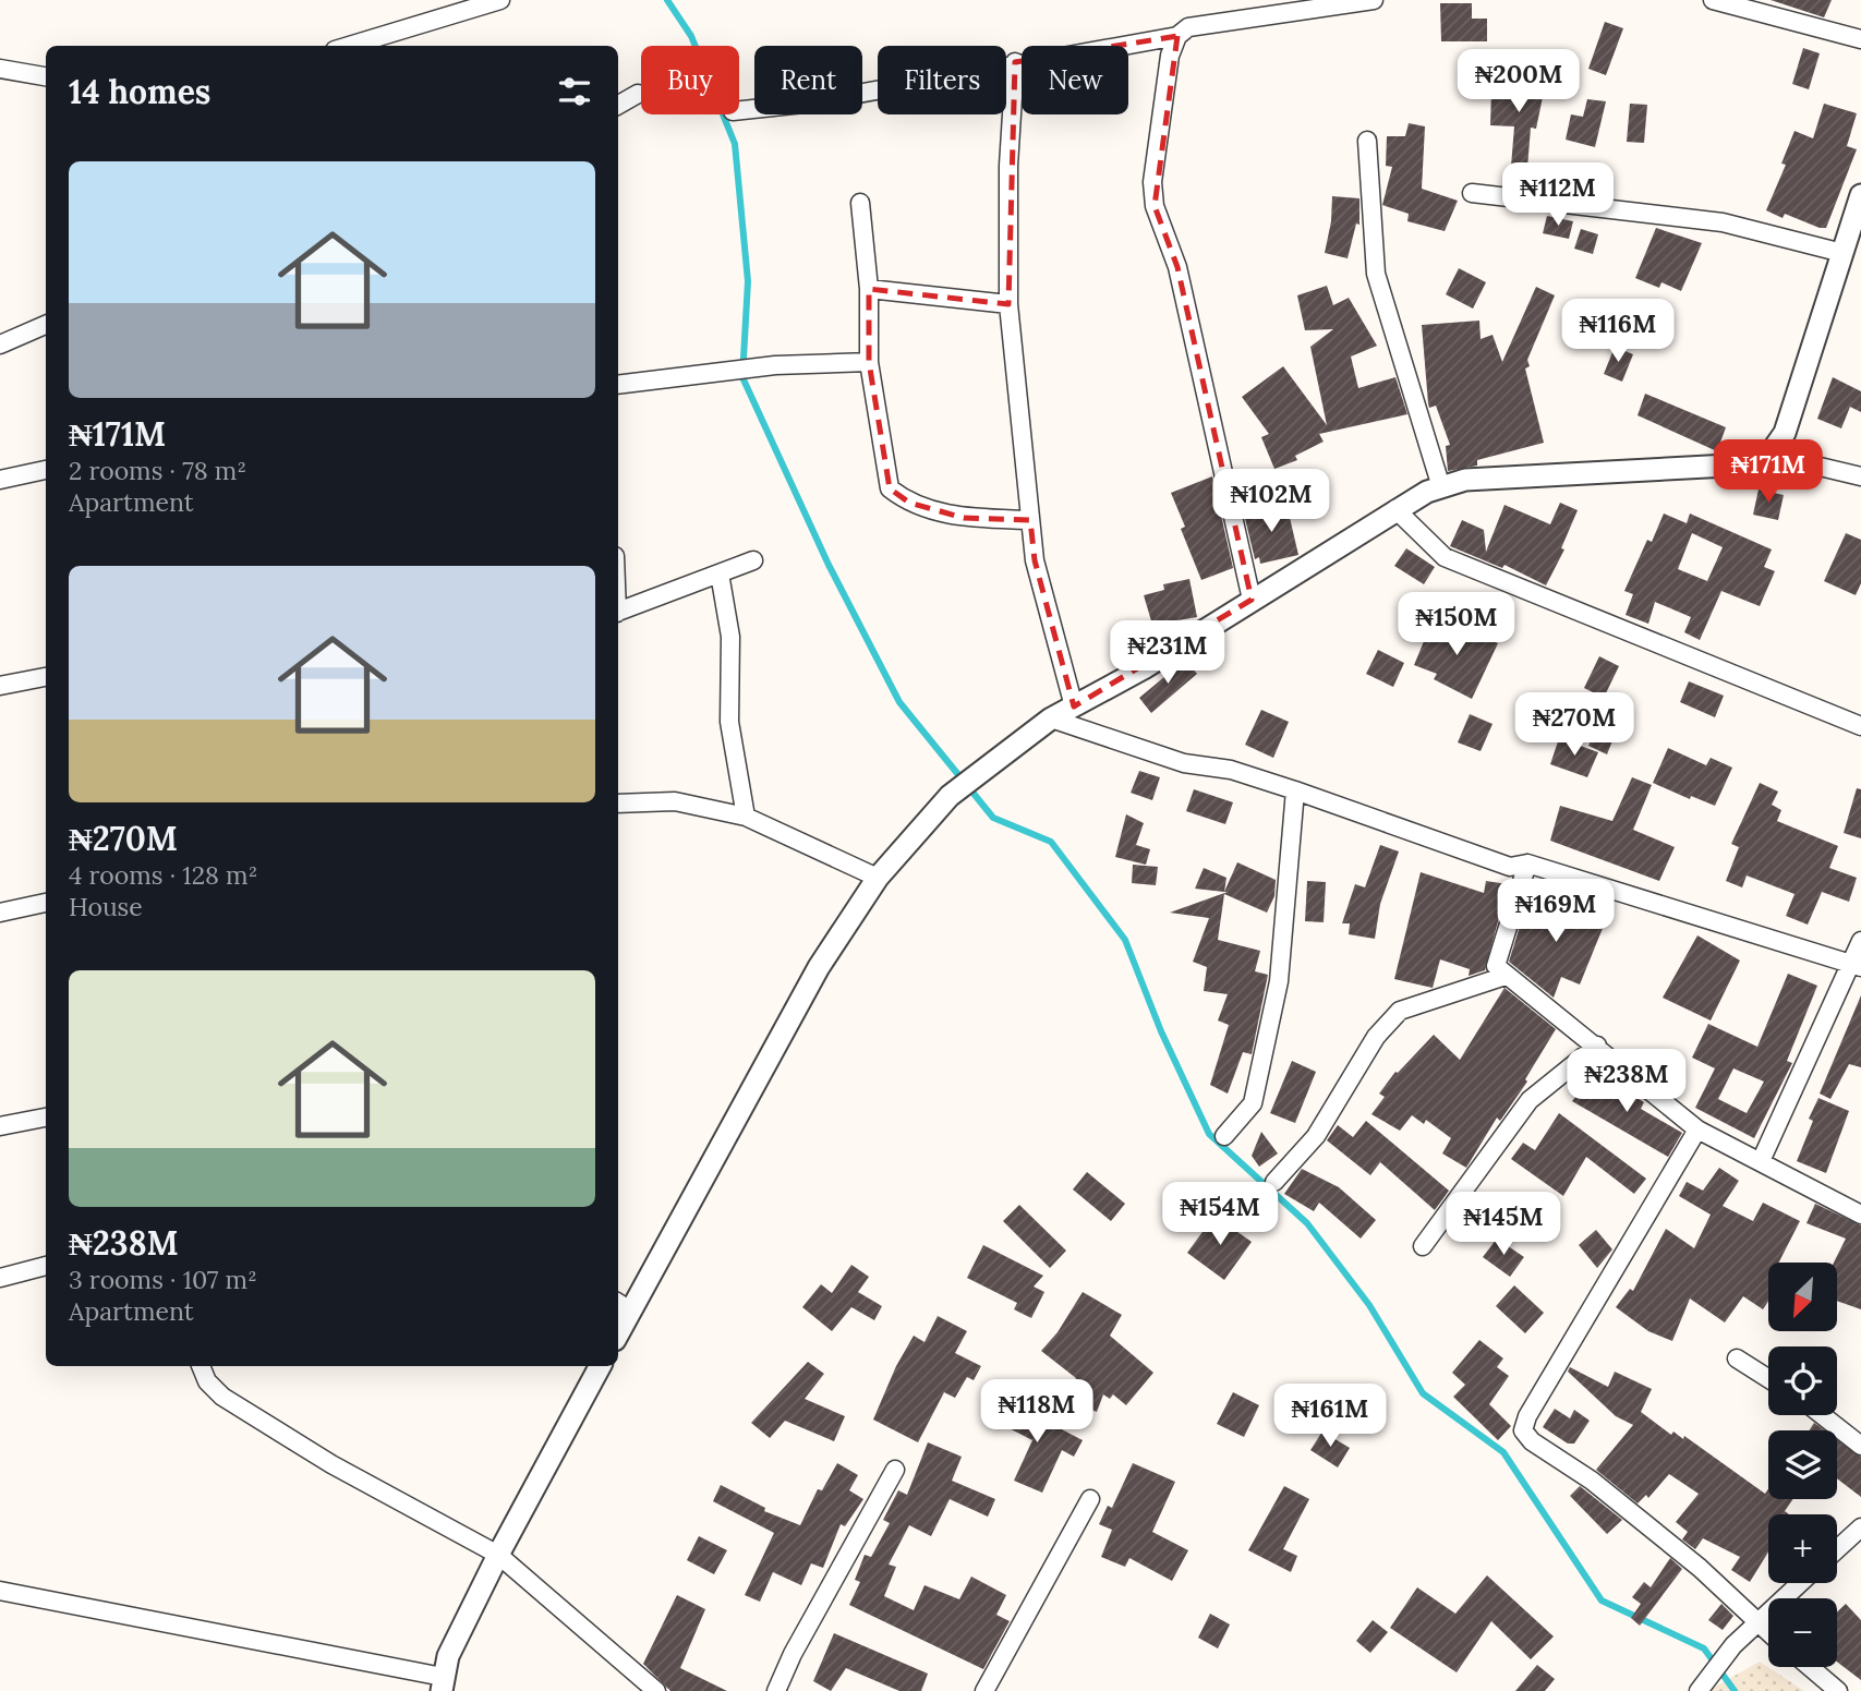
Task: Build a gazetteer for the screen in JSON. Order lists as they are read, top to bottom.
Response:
{
  "north": "bottom left",
  "page": {
    "chip": [
      "Buy",
      "Rent",
      "Filters",
      "New"
    ],
    "heading": "14 homes",
    "price": [
      "₦200M",
      "₦112M",
      "₦116M",
      "₦171M",
      "₦102M",
      "₦150M",
      "₦231M",
      "₦270M",
      "₦169M",
      "₦238M",
      "₦154M",
      "₦145M",
      "₦118M",
      "₦161M"
    ],
    "list": [
      {
        "name": "₦171M",
        "note": "2 rooms · 78 m² · Apartment"
      },
      {
        "name": "₦270M",
        "note": "4 rooms · 128 m² · House"
      },
      {
        "name": "₦238M",
        "note": "3 rooms · 107 m² · Apartment"
      }
    ],
    "map_buttons": ["+", "−"]
  }
}
